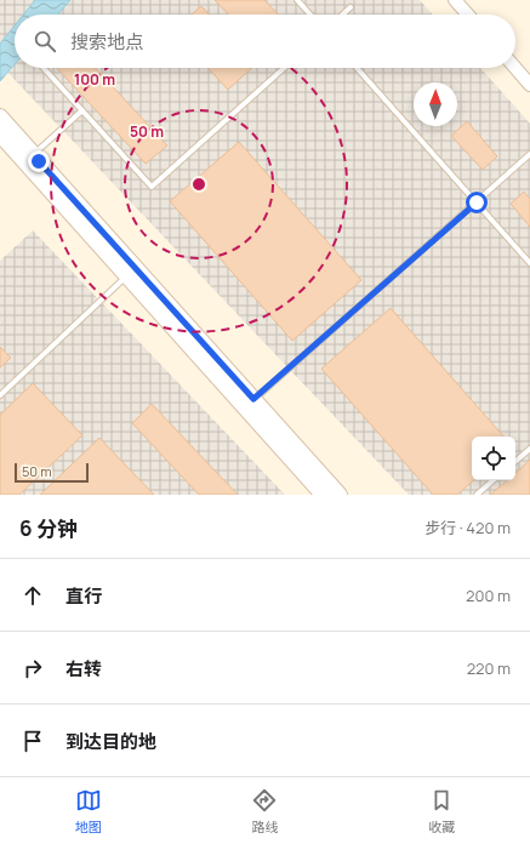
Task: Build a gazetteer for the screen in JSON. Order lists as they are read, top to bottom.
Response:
{
  "scale_bar": "50 m",
  "north": "top",
  "page": {
    "search": "搜索地点",
    "scale": "50 m",
    "heading": ["6 分钟", "步行 · 420 m"],
    "list": [
      ["直行", "200 m"],
      ["右转", "220 m"],
      "到达目的地"
    ],
    "nav": ["地图", "路线", "收藏"]
  },
  "rings": ["100 m", "50 m"]
}
